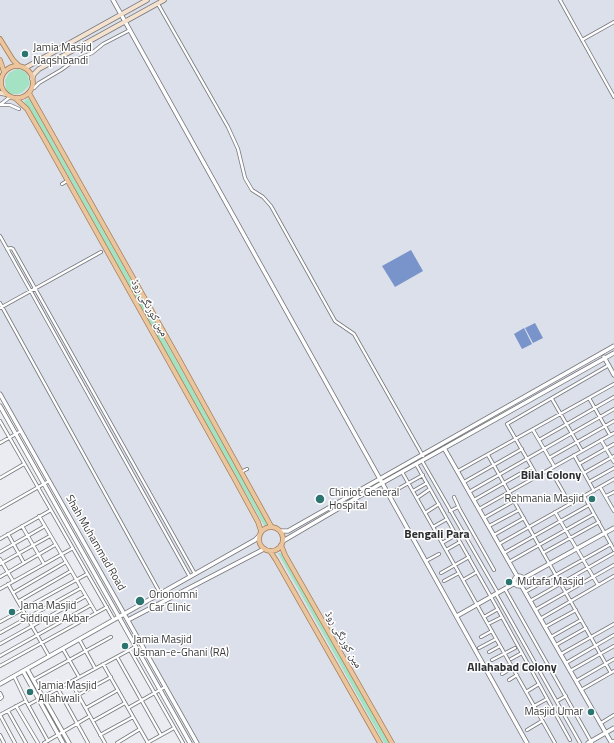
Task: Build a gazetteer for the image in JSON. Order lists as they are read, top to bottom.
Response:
{
  "streets": {
    "main road": ["مین کورنگی روڈ"],
    "street": ["Shah Muhammad Road"]
  },
  "districts": ["Bilal Colony", "Bengali Para", "Allahabad Colony"],
  "places": [
    "Jamia Masjid Naqshbandi",
    "Chiniot General Hospital",
    "Rehmania Masjid",
    "Mutafa Masjid",
    "Orionomni Car Clinic",
    "Jama Masjid Siddique Akbar",
    "Jamia Masjid Usman-e-Ghani (RA)",
    "Jamia Masjid Allahwali",
    "Masjid Umar"
  ]
}
